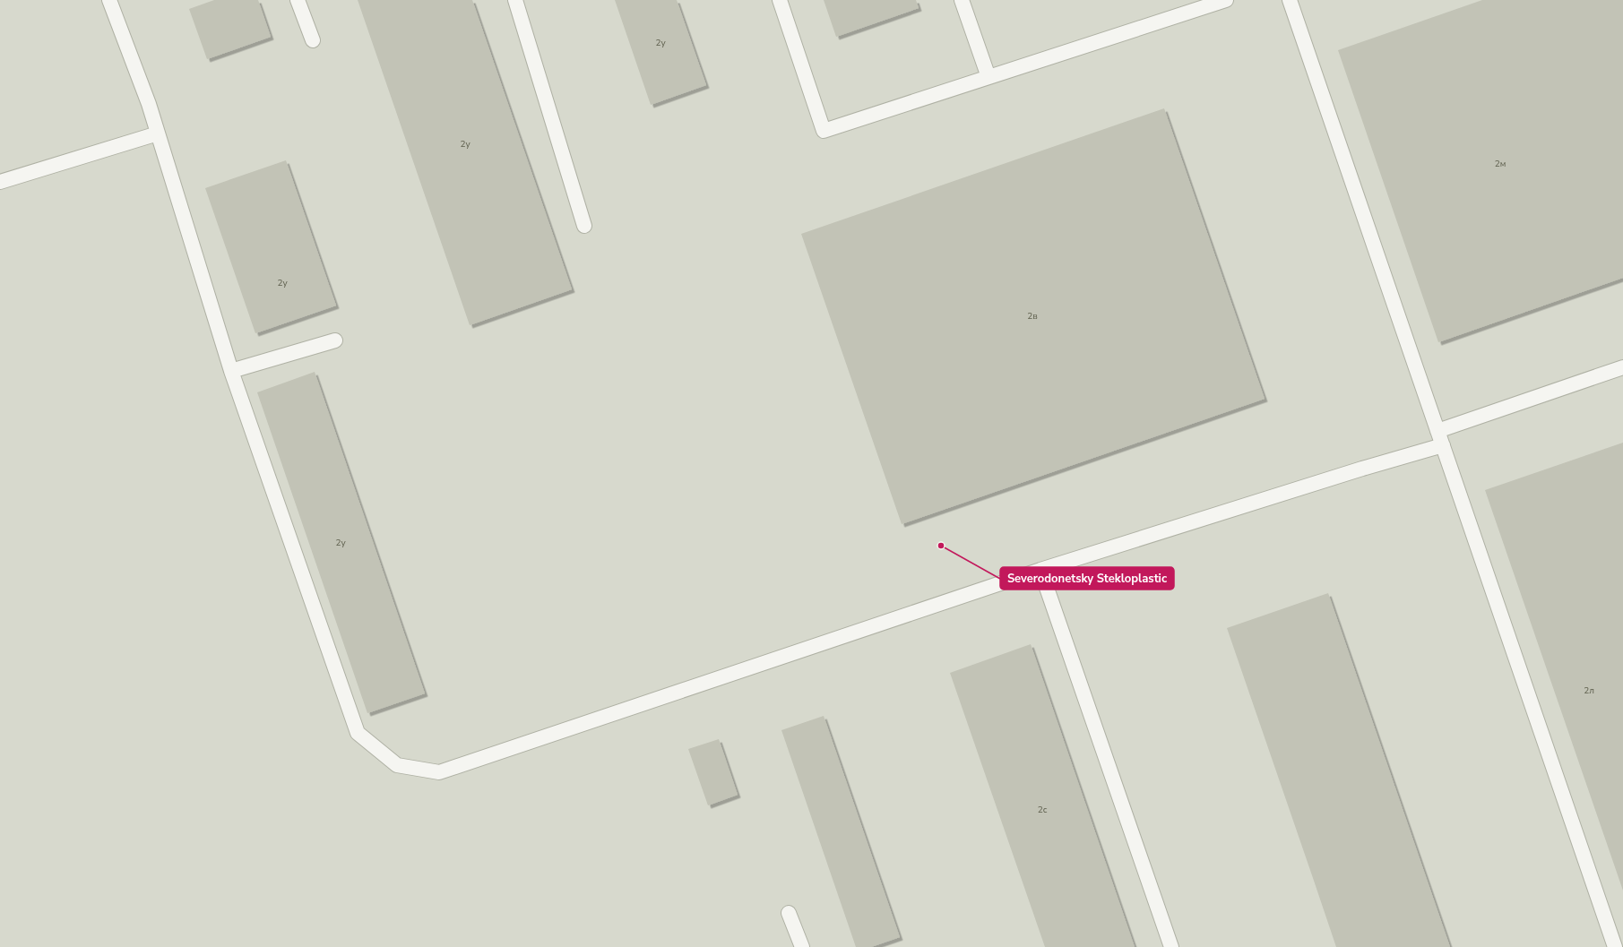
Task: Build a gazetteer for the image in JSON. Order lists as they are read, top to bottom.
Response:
{
  "places": ["Severodonetsky Stekloplastic"],
  "house_numbers": [
    "2у",
    "2у",
    "2м",
    "2у",
    "2в",
    "2у",
    "2л",
    "2с"
  ]
}
